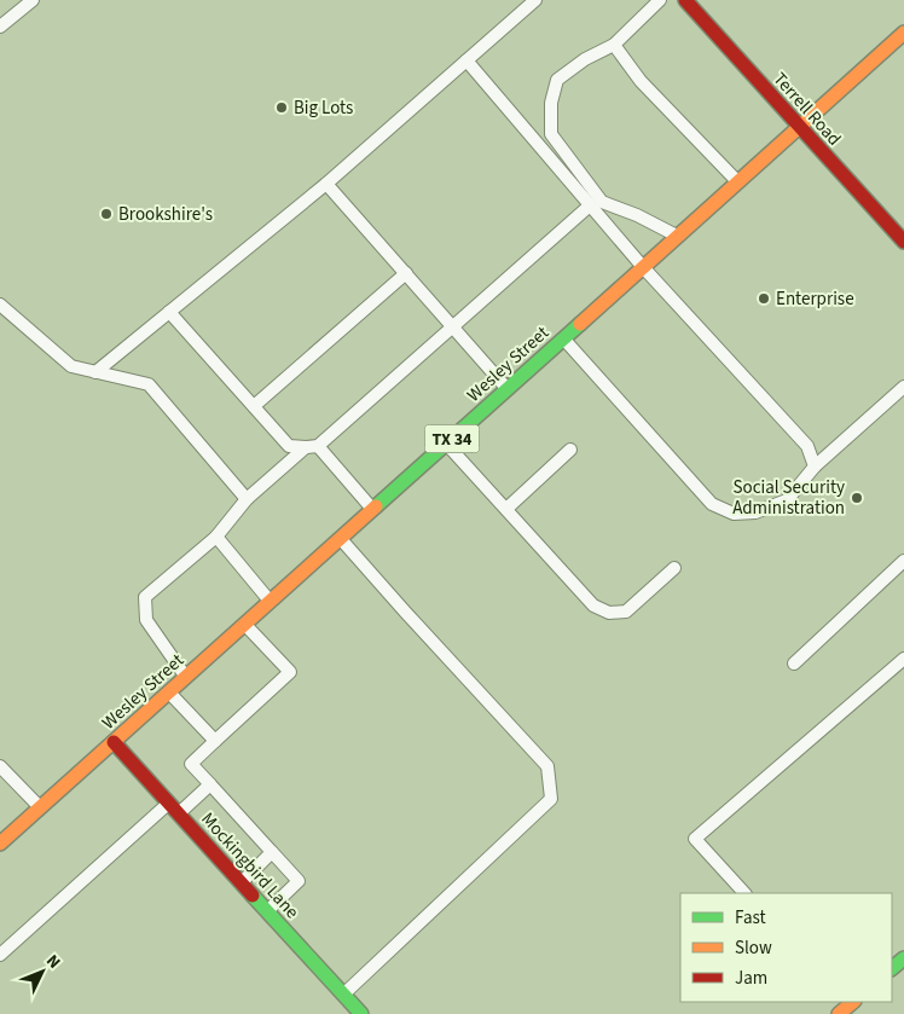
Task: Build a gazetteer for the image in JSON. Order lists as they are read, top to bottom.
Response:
{
  "streets": {
    "main road": [
      "Terrell Road",
      "Wesley Street",
      "TX 34",
      "Mockingbird Lane"
    ]
  },
  "crossings": [
    ["Terrell Road", "Wesley Street"],
    ["Wesley Street", "Mockingbird Lane"]
  ],
  "places": [
    "Big Lots",
    "Brookshire's",
    "Enterprise",
    "Social Security Administration"
  ],
  "legend": ["Fast", "Slow", "Jam"],
  "north": "top right"
}
